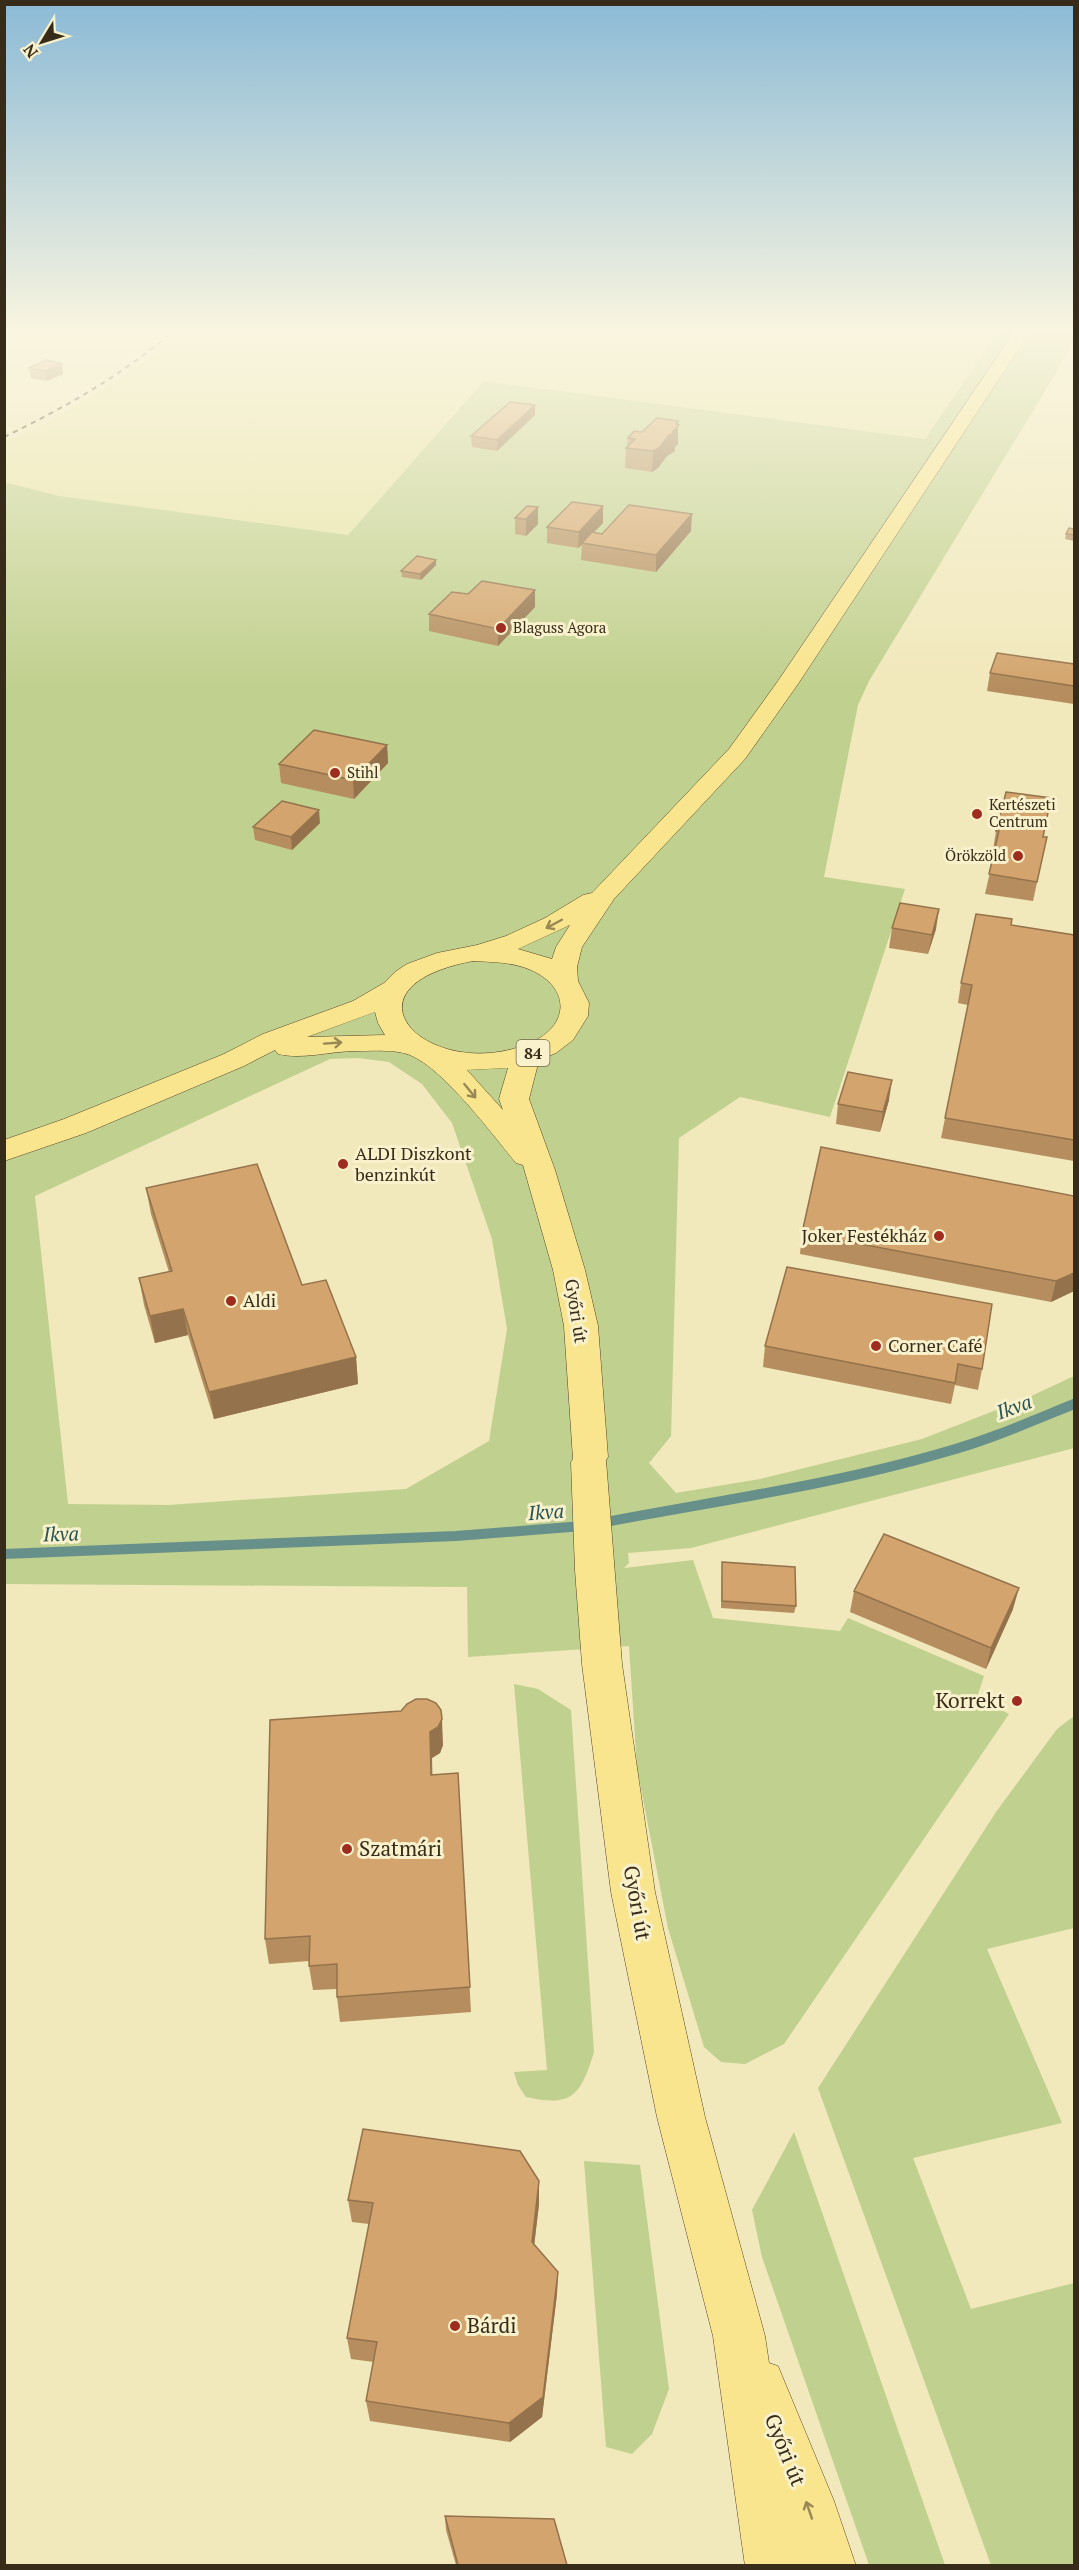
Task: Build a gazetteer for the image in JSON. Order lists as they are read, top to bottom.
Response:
{
  "streets": {
    "main road": ["84", "Győri út"]
  },
  "crossings": [
    ["84", "Győri út"]
  ],
  "water": ["Ikva"],
  "places": [
    "Blaguss Agora",
    "Stihl",
    "Kertészeti Centrum",
    "Örökzöld",
    "ALDI Diszkont benzinkút",
    "Joker Festékház",
    "Aldi",
    "Corner Café",
    "Korrekt",
    "Szatmári",
    "Bárdi"
  ],
  "north": "bottom left"
}
